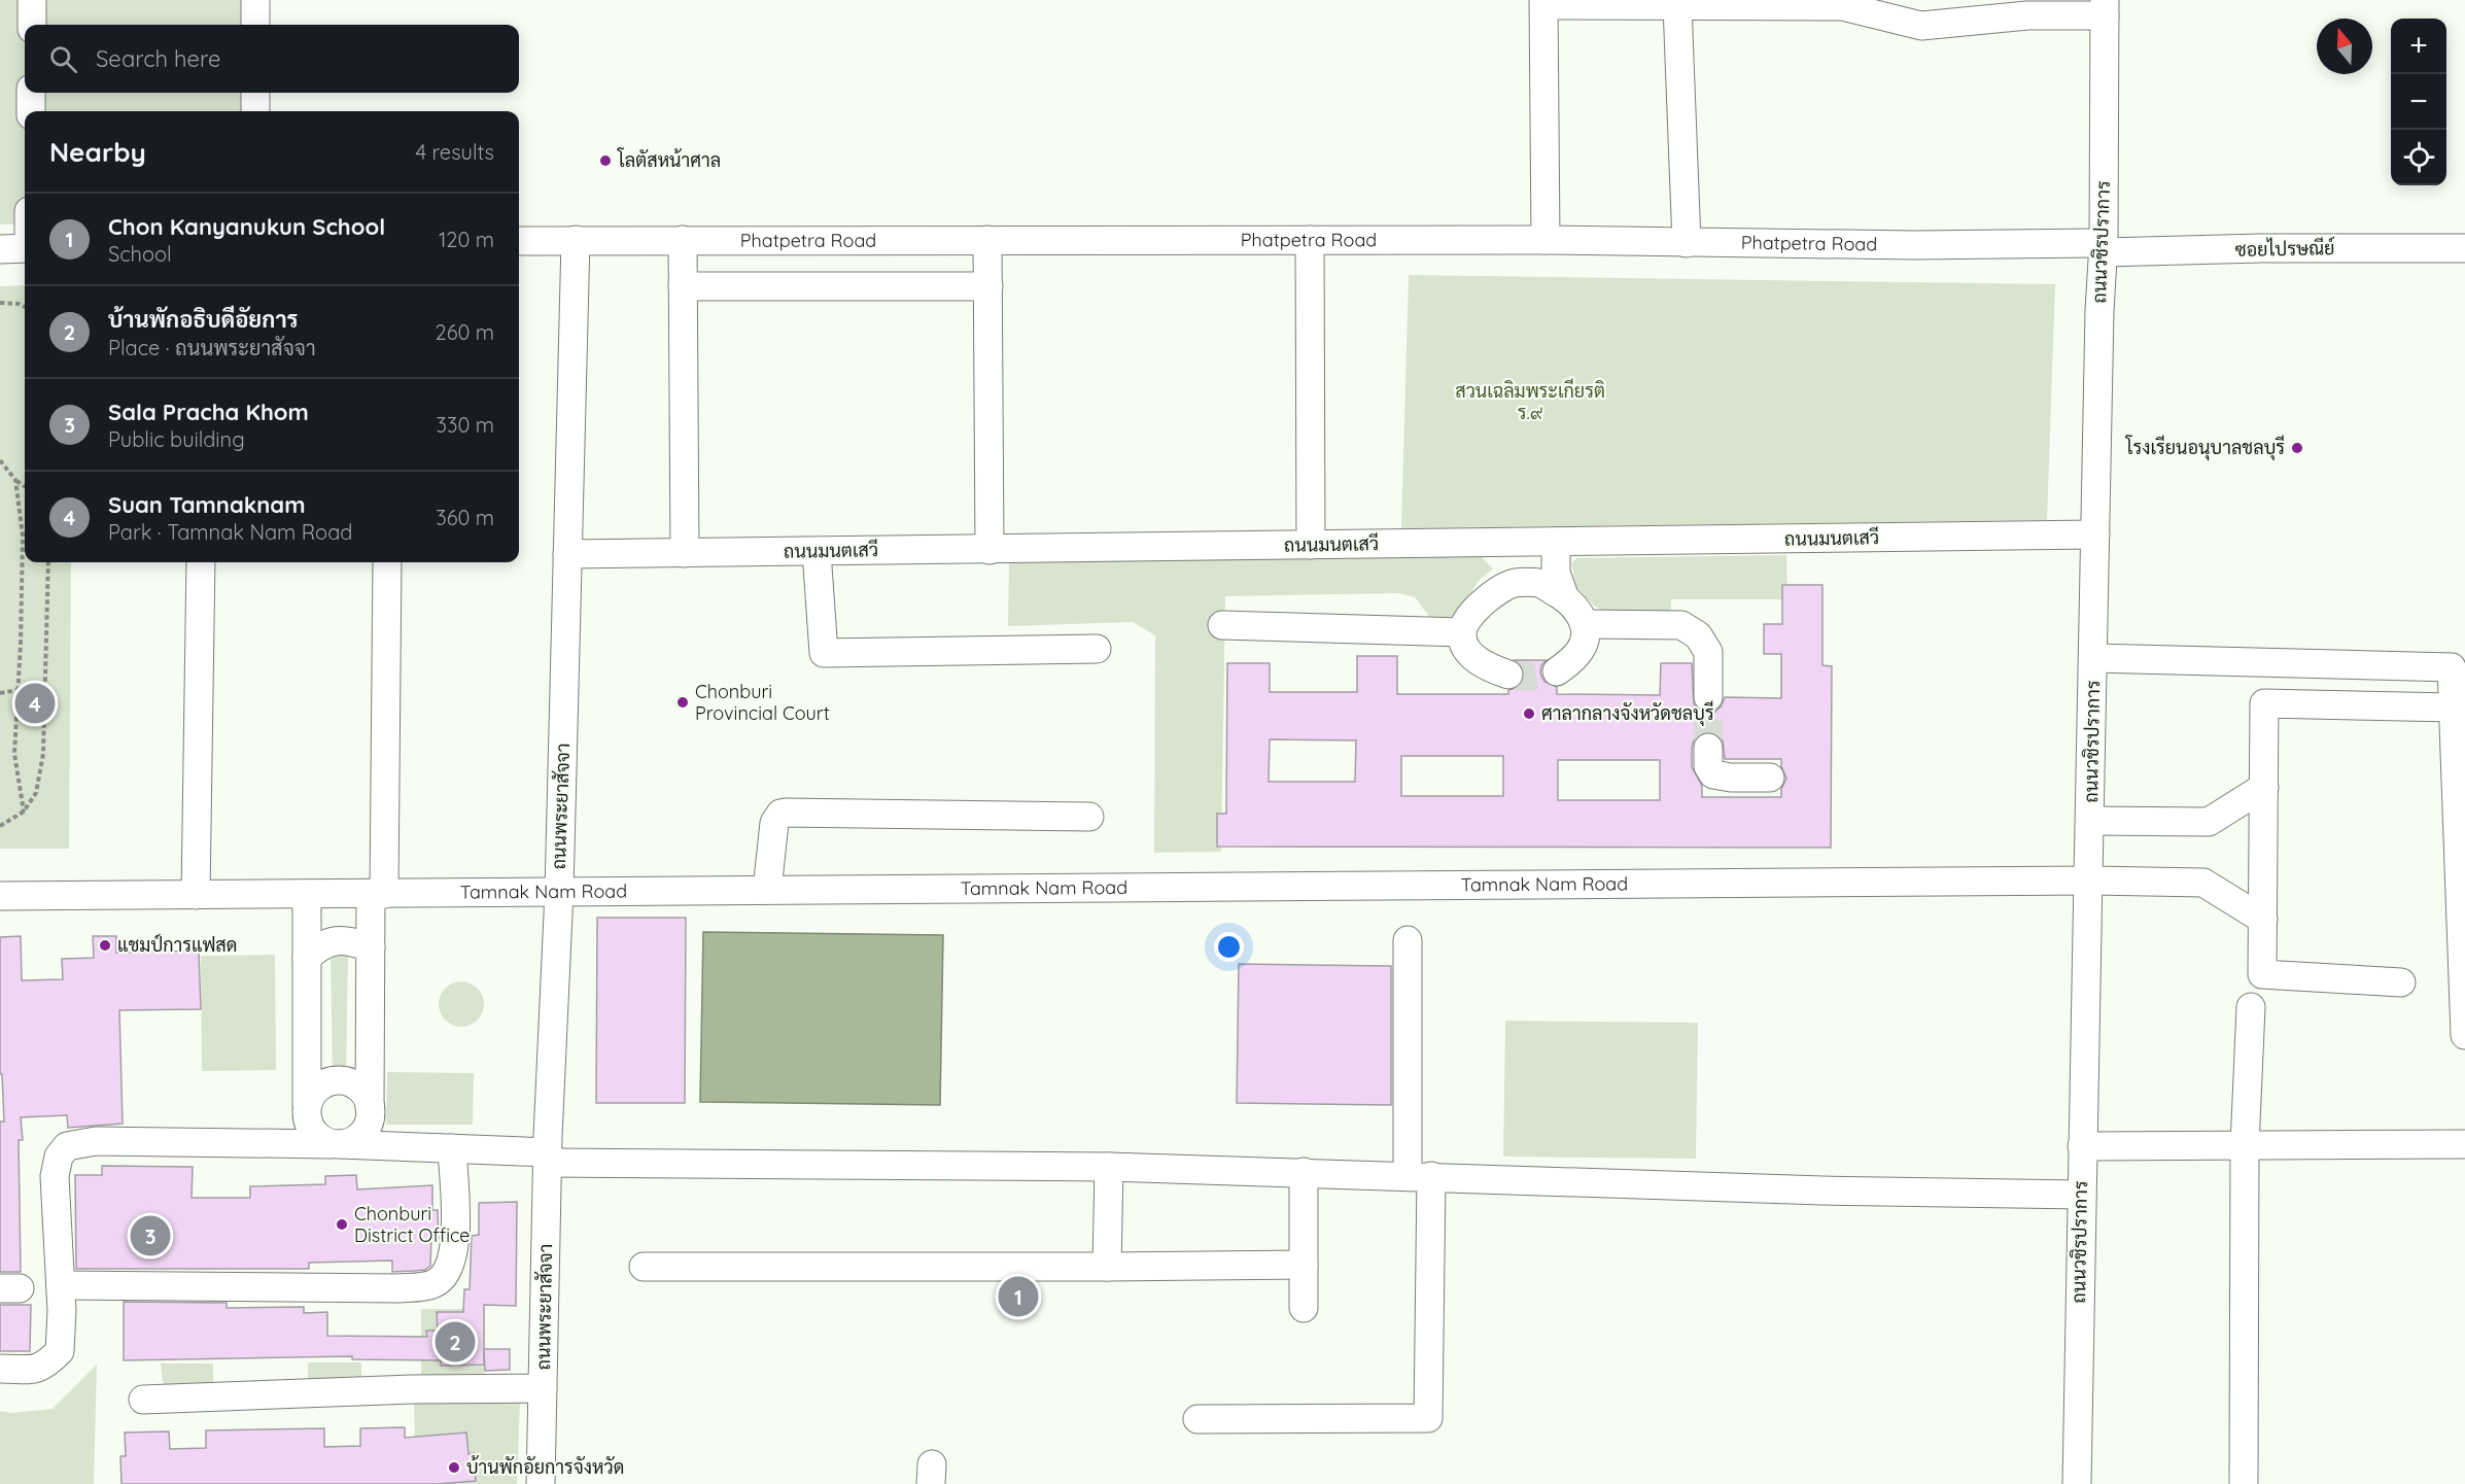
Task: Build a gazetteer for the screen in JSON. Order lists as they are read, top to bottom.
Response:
{
  "streets": {
    "street": [
      "Phatpetra Road",
      "ถนนวชิรปราการ",
      "ซอยไปรษณีย์",
      "ถนนมนตเสวี",
      "ถนนพระยาสัจจา",
      "Tamnak Nam Road"
    ]
  },
  "crossings": [
    ["Phatpetra Road", "ถนนวชิรปราการ"],
    ["Phatpetra Road", "ซอยไปรษณีย์"],
    ["Phatpetra Road", "ถนนพระยาสัจจา"],
    ["ถนนวชิรปราการ", "ซอยไปรษณีย์"],
    ["ถนนวชิรปราการ", "ถนนมนตเสวี"],
    ["ถนนวชิรปราการ", "Tamnak Nam Road"],
    ["ถนนมนตเสวี", "ถนนพระยาสัจจา"],
    ["ถนนพระยาสัจจา", "Tamnak Nam Road"]
  ],
  "parks": ["สวนเฉลิมพระเกียรติ ร.๙"],
  "places": [
    "โลตัสหน้าศาล",
    "โรงเรียนอนุบาลชลบุรี",
    "Chonburi Provincial Court",
    "ศาลากลางจังหวัดชลบุรี",
    "แชมป์การแฟสด",
    "Chonburi District Office",
    "บ้านพักอัยการจังหวัด"
  ],
  "north": "top",
  "page": {
    "map_buttons": ["+", "−"],
    "search": "Search here",
    "heading": ["Nearby", "4 results"],
    "list": [
      {
        "mark": "1",
        "name": "Chon Kanyanukun School",
        "note": "School",
        "value": "120 m"
      },
      {
        "mark": "2",
        "name": "บ้านพักอธิบดีอัยการ",
        "note": "Place · ถนนพระยาสัจจา",
        "value": "260 m"
      },
      {
        "mark": "3",
        "name": "Sala Pracha Khom",
        "note": "Public building",
        "value": "330 m"
      },
      {
        "mark": "4",
        "name": "Suan Tamnaknam",
        "note": "Park · Tamnak Nam Road",
        "value": "360 m"
      }
    ],
    "pins": [
      "4",
      "3",
      "1",
      "2"
    ]
  }
}
